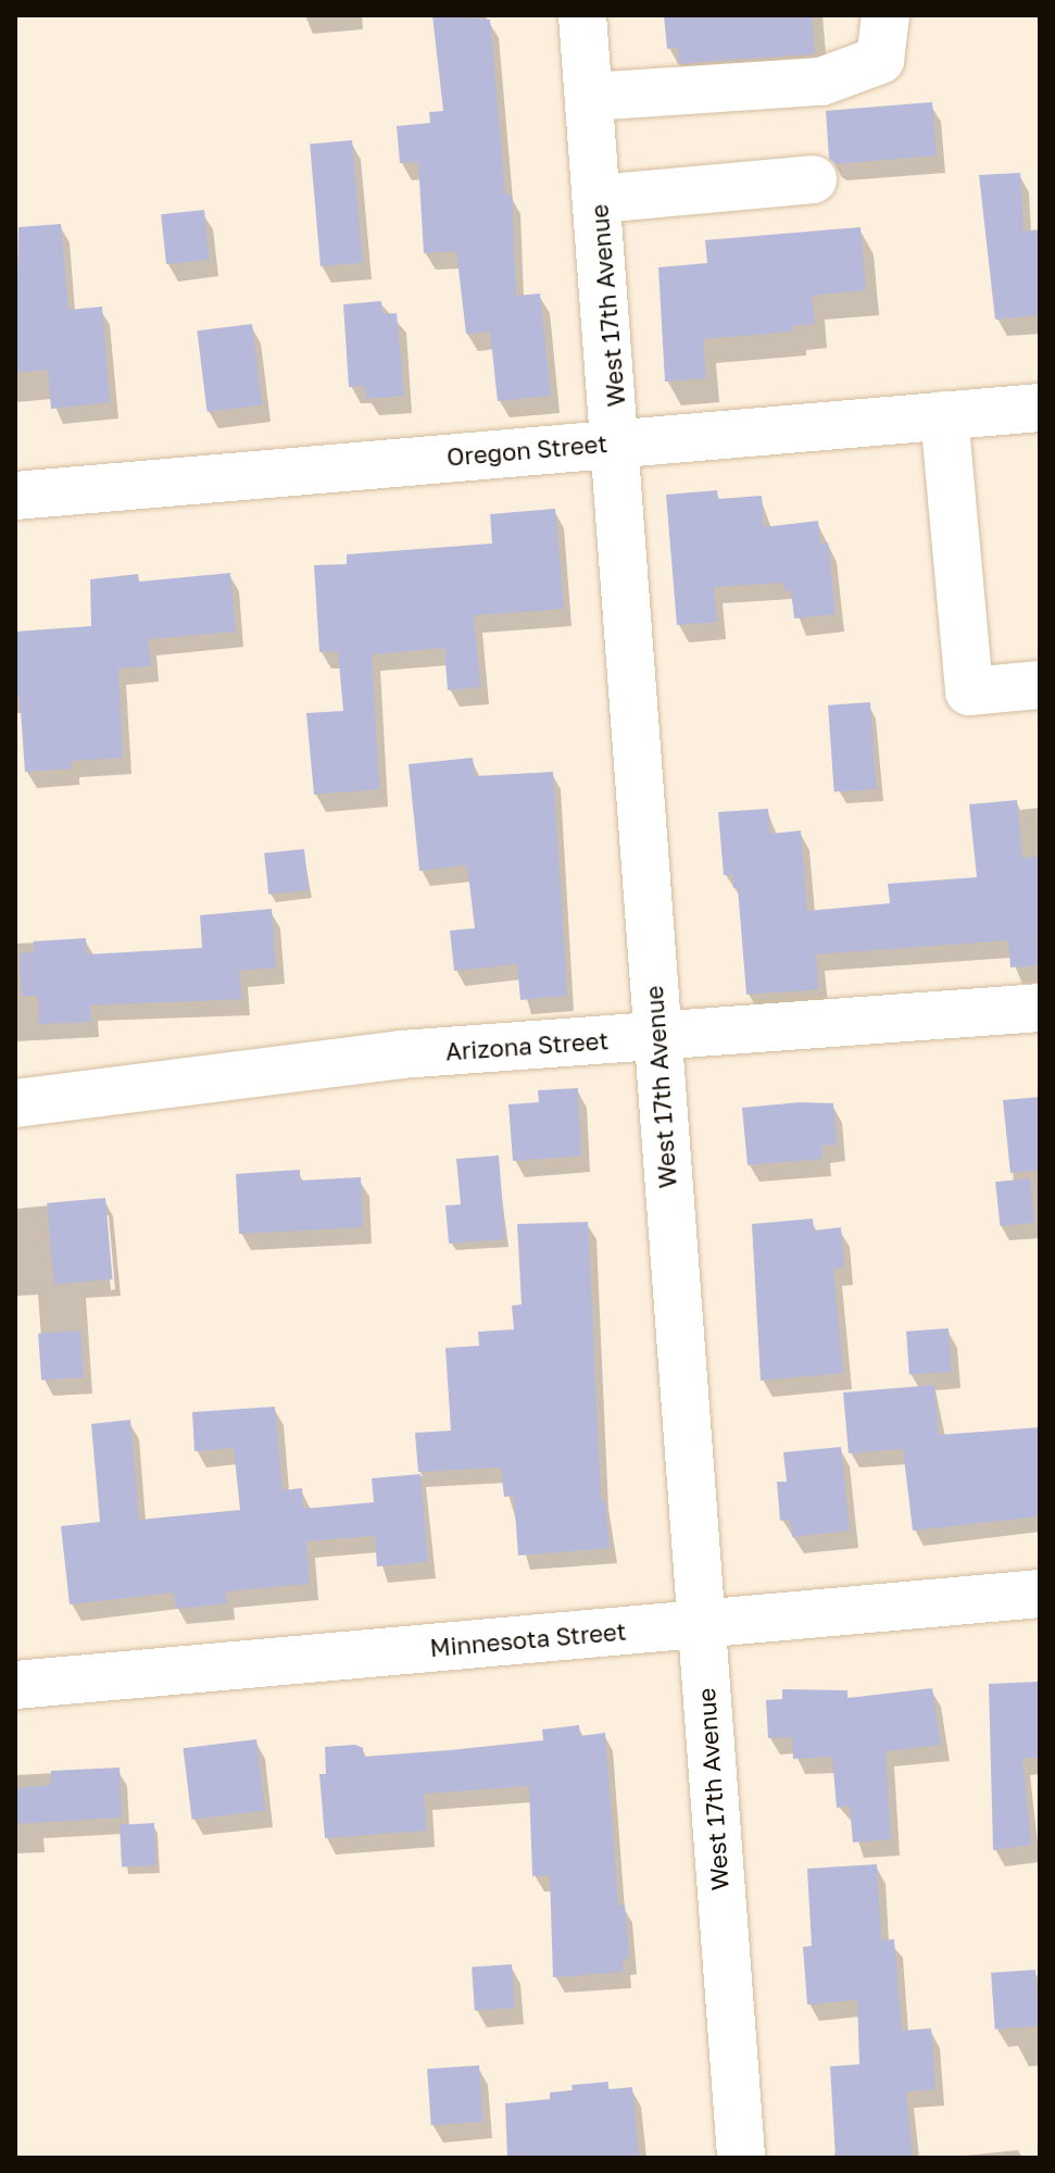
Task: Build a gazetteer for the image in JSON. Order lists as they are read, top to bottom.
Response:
{
  "streets": {
    "street": [
      "West 17th Avenue",
      "Oregon Street",
      "Arizona Street",
      "Minnesota Street"
    ]
  },
  "crossings": [
    ["West 17th Avenue", "Oregon Street"],
    ["West 17th Avenue", "Arizona Street"],
    ["West 17th Avenue", "Minnesota Street"]
  ]
}
